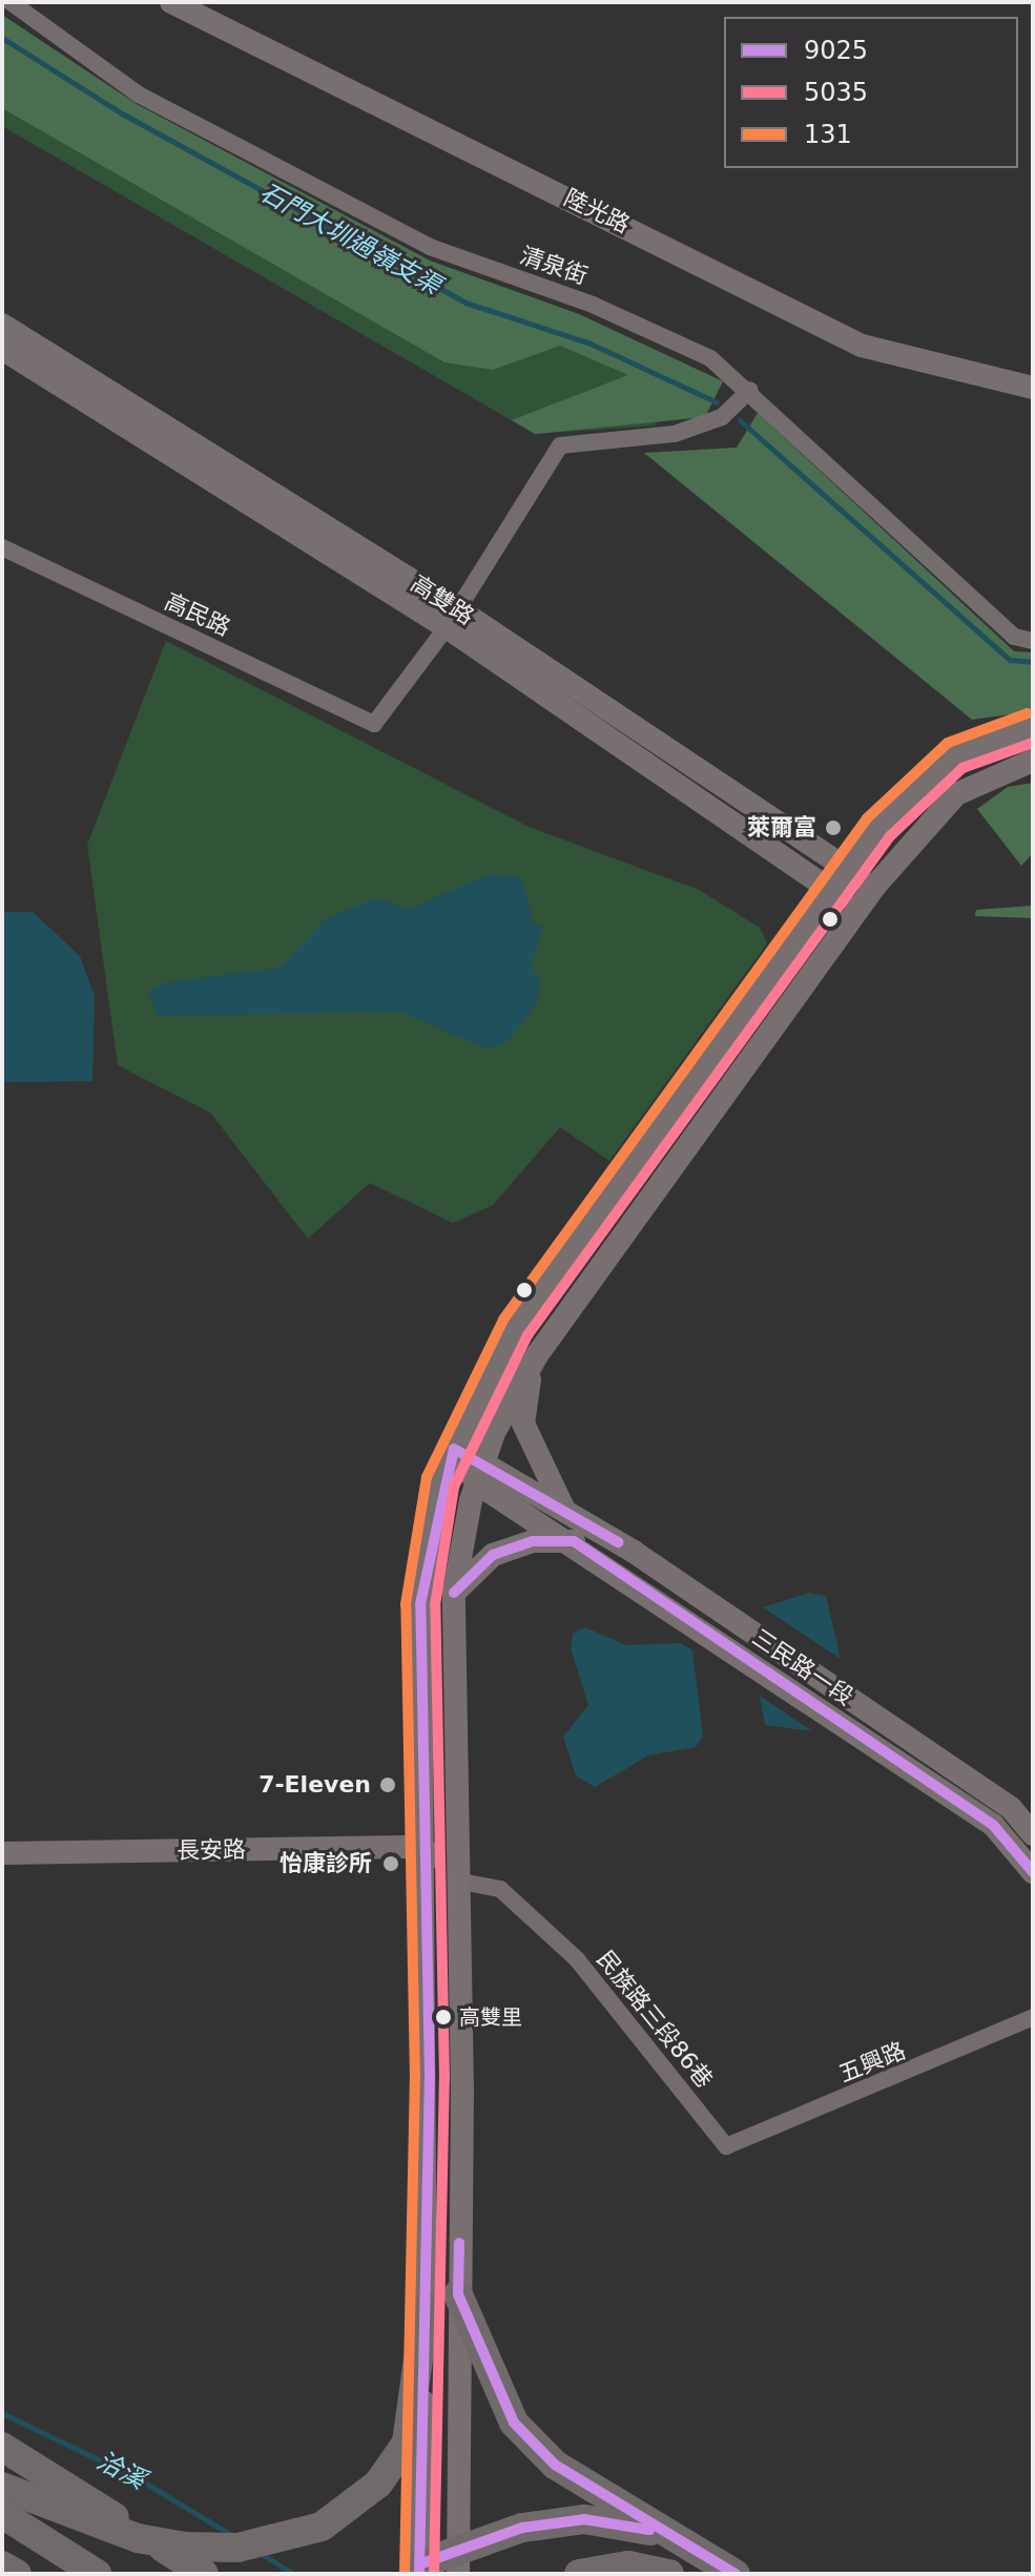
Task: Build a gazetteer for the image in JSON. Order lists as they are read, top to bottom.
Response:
{
  "streets": {
    "street": [
      "陸光路",
      "清泉街",
      "高雙路",
      "高民路",
      "三民路一段",
      "長安路",
      "民族路三段86巷",
      "五興路"
    ]
  },
  "crossings": [
    ["高雙路", "高民路"],
    ["民族路三段86巷", "五興路"]
  ],
  "water": ["石門大圳過嶺支渠", "洽溪"],
  "places": [
    "萊爾富",
    "7-Eleven",
    "怡康診所",
    "高雙里"
  ],
  "lines": ["transit line 131", "transit line 5035", "transit line 9025"],
  "legend": ["9025", "5035", "131"]
}
